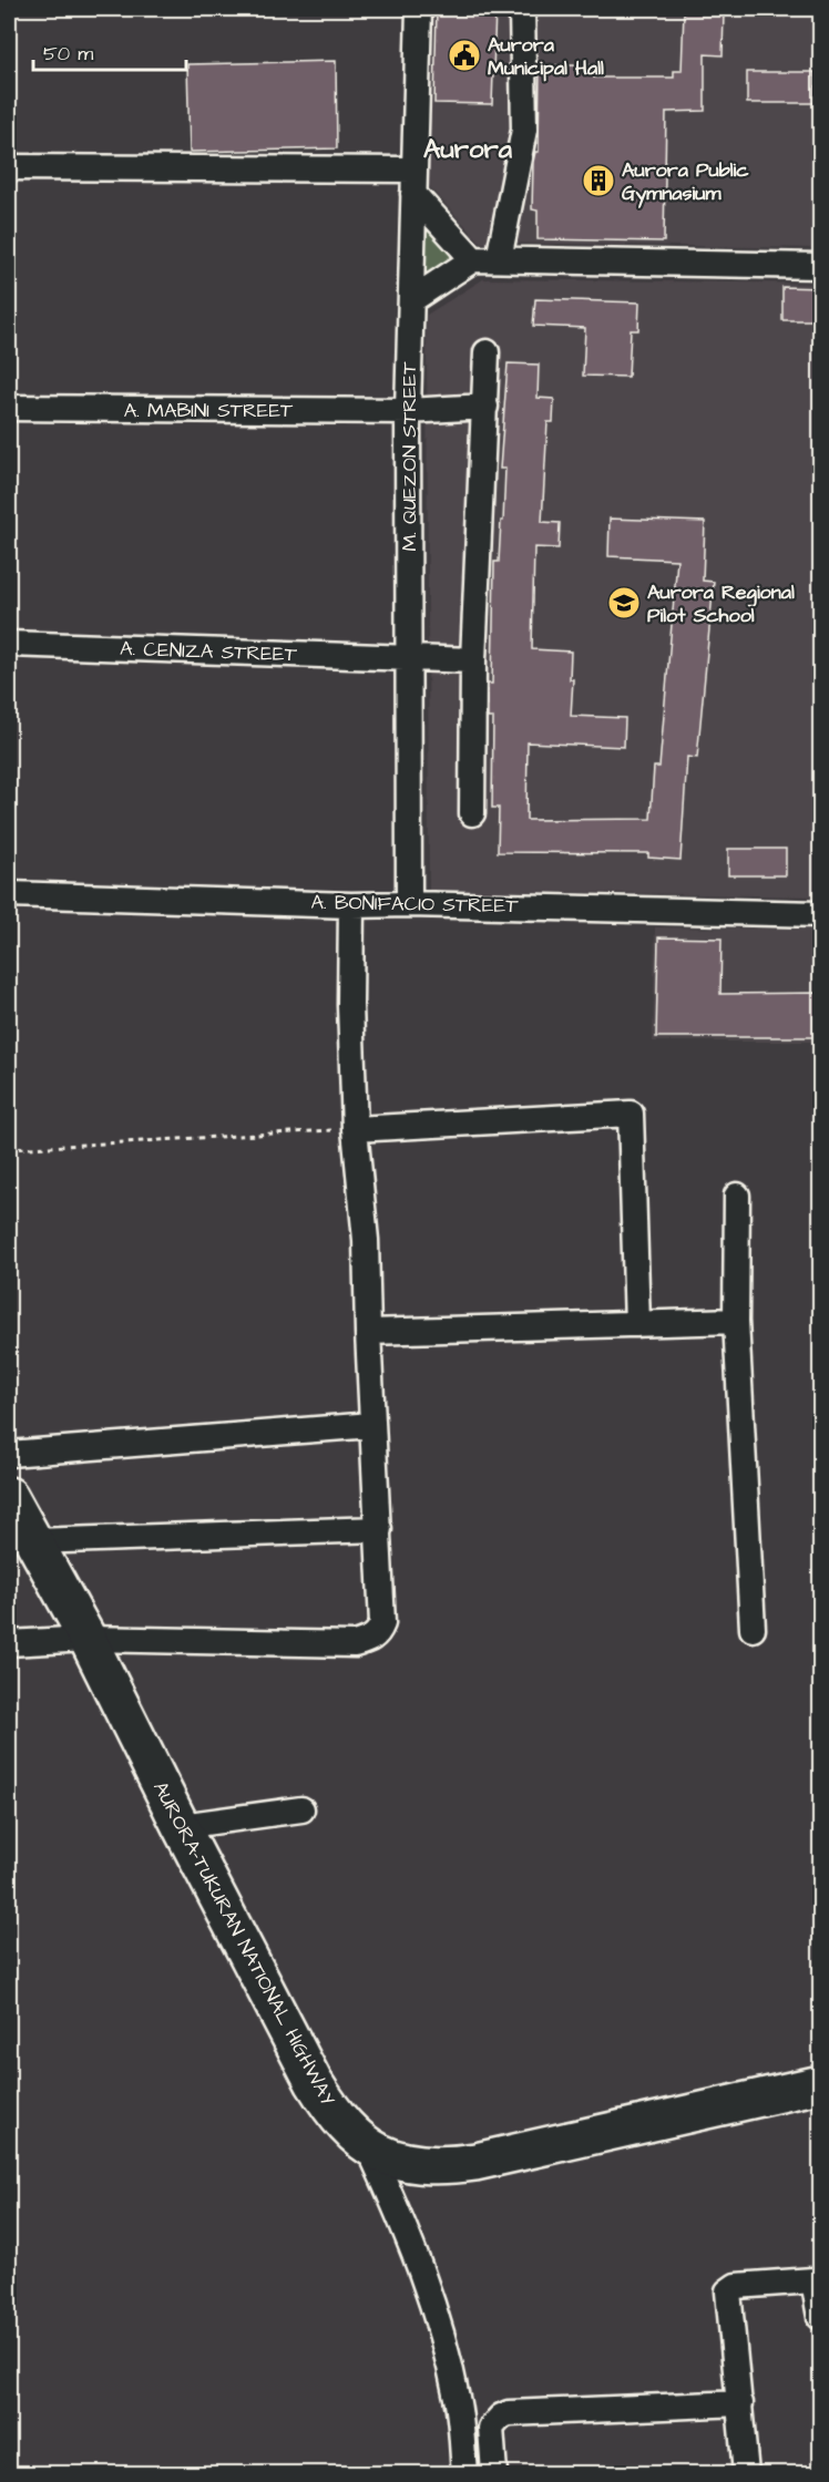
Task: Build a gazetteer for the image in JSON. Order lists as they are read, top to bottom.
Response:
{
  "streets": {
    "highway": ["AURORA-TUKURAN NATIONAL HIGHWAY"],
    "street": [
      "A. MABINI STREET",
      "M. QUEZON STREET",
      "A. CENIZA STREET",
      "A. BONIFACIO STREET"
    ]
  },
  "crossings": [
    ["A. MABINI STREET", "M. QUEZON STREET"],
    ["M. QUEZON STREET", "A. CENIZA STREET"],
    ["M. QUEZON STREET", "A. BONIFACIO STREET"]
  ],
  "districts": ["Aurora"],
  "places": {
    "public building": ["Aurora Municipal Hall"],
    "building": ["Aurora Public Gymnasium"],
    "school or university": ["Aurora Regional Pilot School"]
  },
  "scale_bar": "50 m"
}
